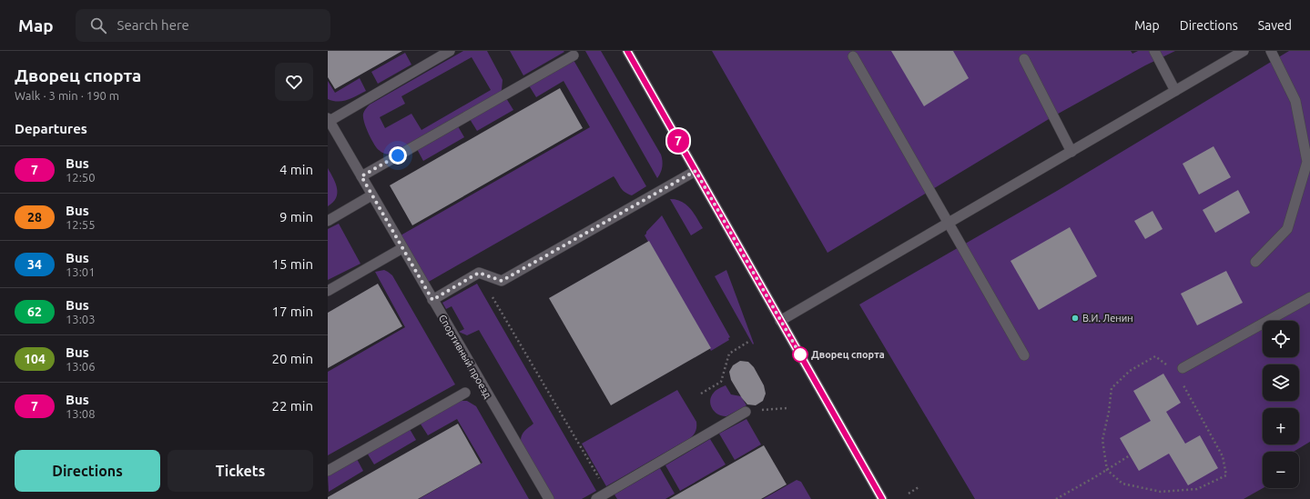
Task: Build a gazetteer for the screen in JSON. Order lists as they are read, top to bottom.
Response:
{
  "streets": {
    "main road": ["Спортивный проезд"]
  },
  "places": ["В.И. Ленин", "Дворец спорта"],
  "lines": ["bus line 7"],
  "page": {
    "header": "Map",
    "search": "Search here",
    "nav": ["Map", "Directions", "Saved"],
    "heading": [
      ["Дворец спорта", "Walk · 3 min · 190 m"],
      "Departures"
    ],
    "on_map": "7",
    "list": [
      {
        "mark": "7",
        "name": "Bus",
        "note": "12:50",
        "value": "4 min"
      },
      {
        "mark": "28",
        "name": "Bus",
        "note": "12:55",
        "value": "9 min"
      },
      {
        "mark": "34",
        "name": "Bus",
        "note": "13:01",
        "value": "15 min"
      },
      {
        "mark": "62",
        "name": "Bus",
        "note": "13:03",
        "value": "17 min"
      },
      {
        "mark": "104",
        "name": "Bus",
        "note": "13:06",
        "value": "20 min"
      },
      {
        "mark": "7",
        "name": "Bus",
        "note": "13:08",
        "value": "22 min"
      }
    ],
    "map_buttons": ["+", "−"],
    "buttons": ["Directions", "Tickets"]
  }
}
